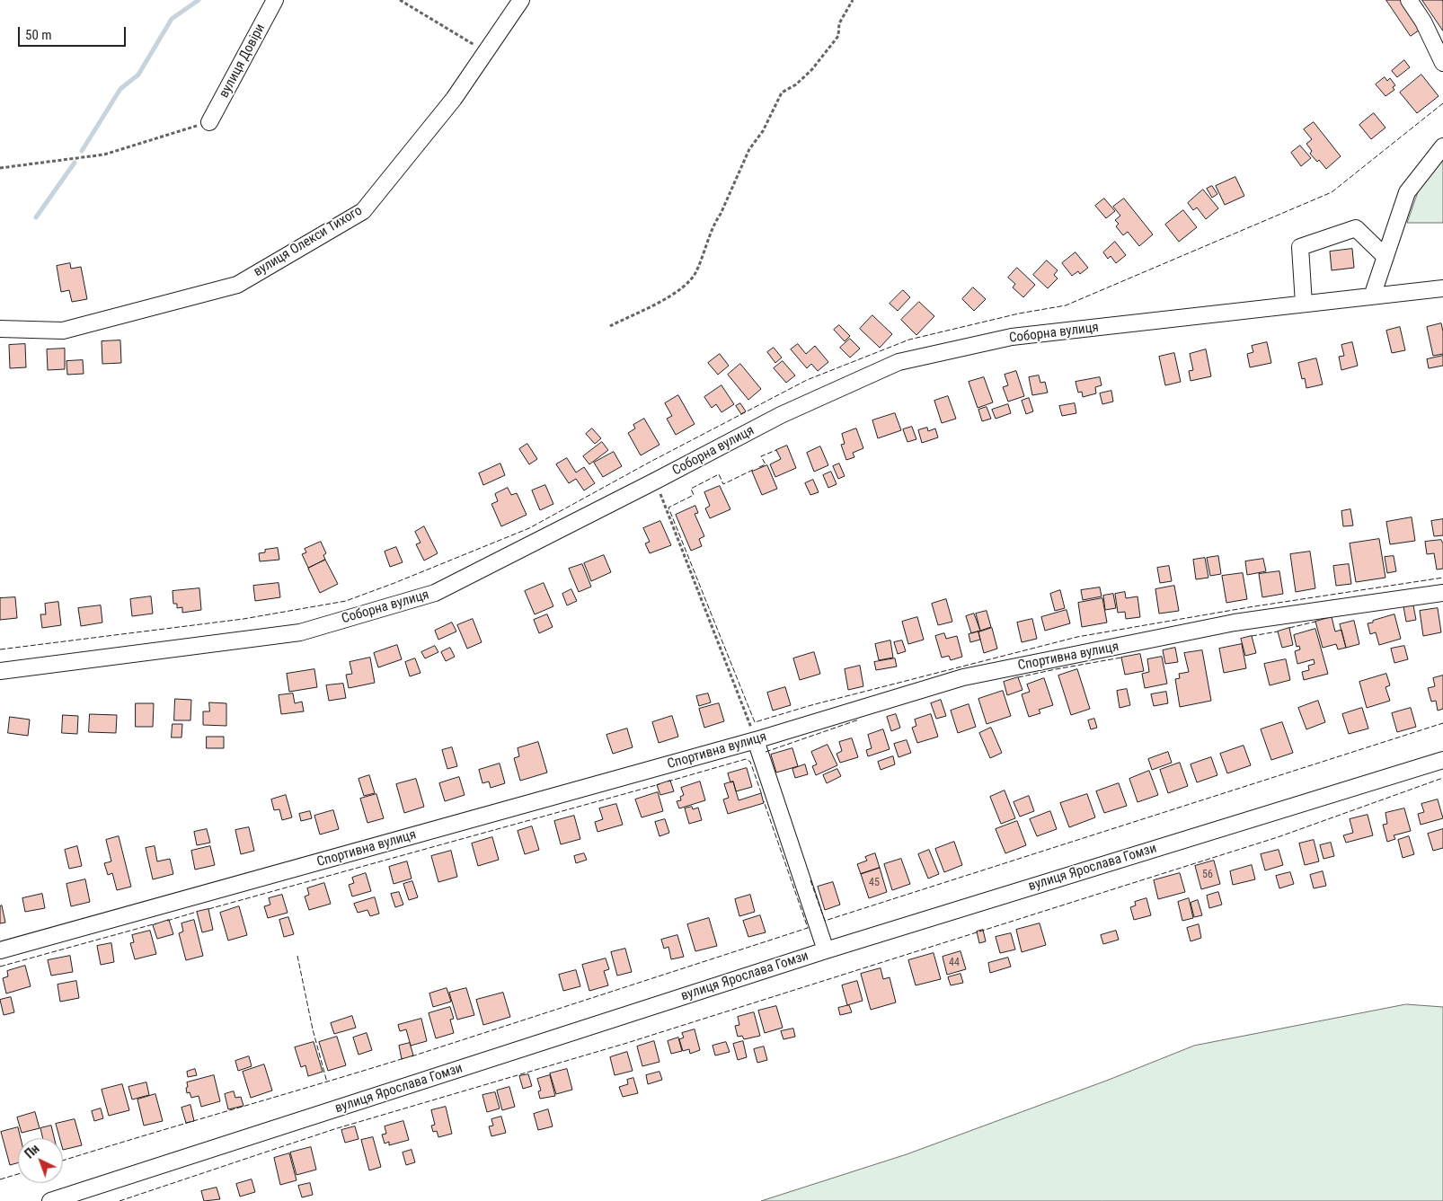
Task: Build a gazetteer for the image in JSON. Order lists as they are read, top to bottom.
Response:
{
  "streets": {
    "street": [
      "вулиця Довіри",
      "вулиця Олекси Тихого",
      "Соборна вулиця",
      "Спортивна вулиця",
      "вулиця Ярослава Гомзи"
    ]
  },
  "house_numbers": ["56", "45", "44"],
  "scale_bar": "50 m",
  "north": "top left"
}
